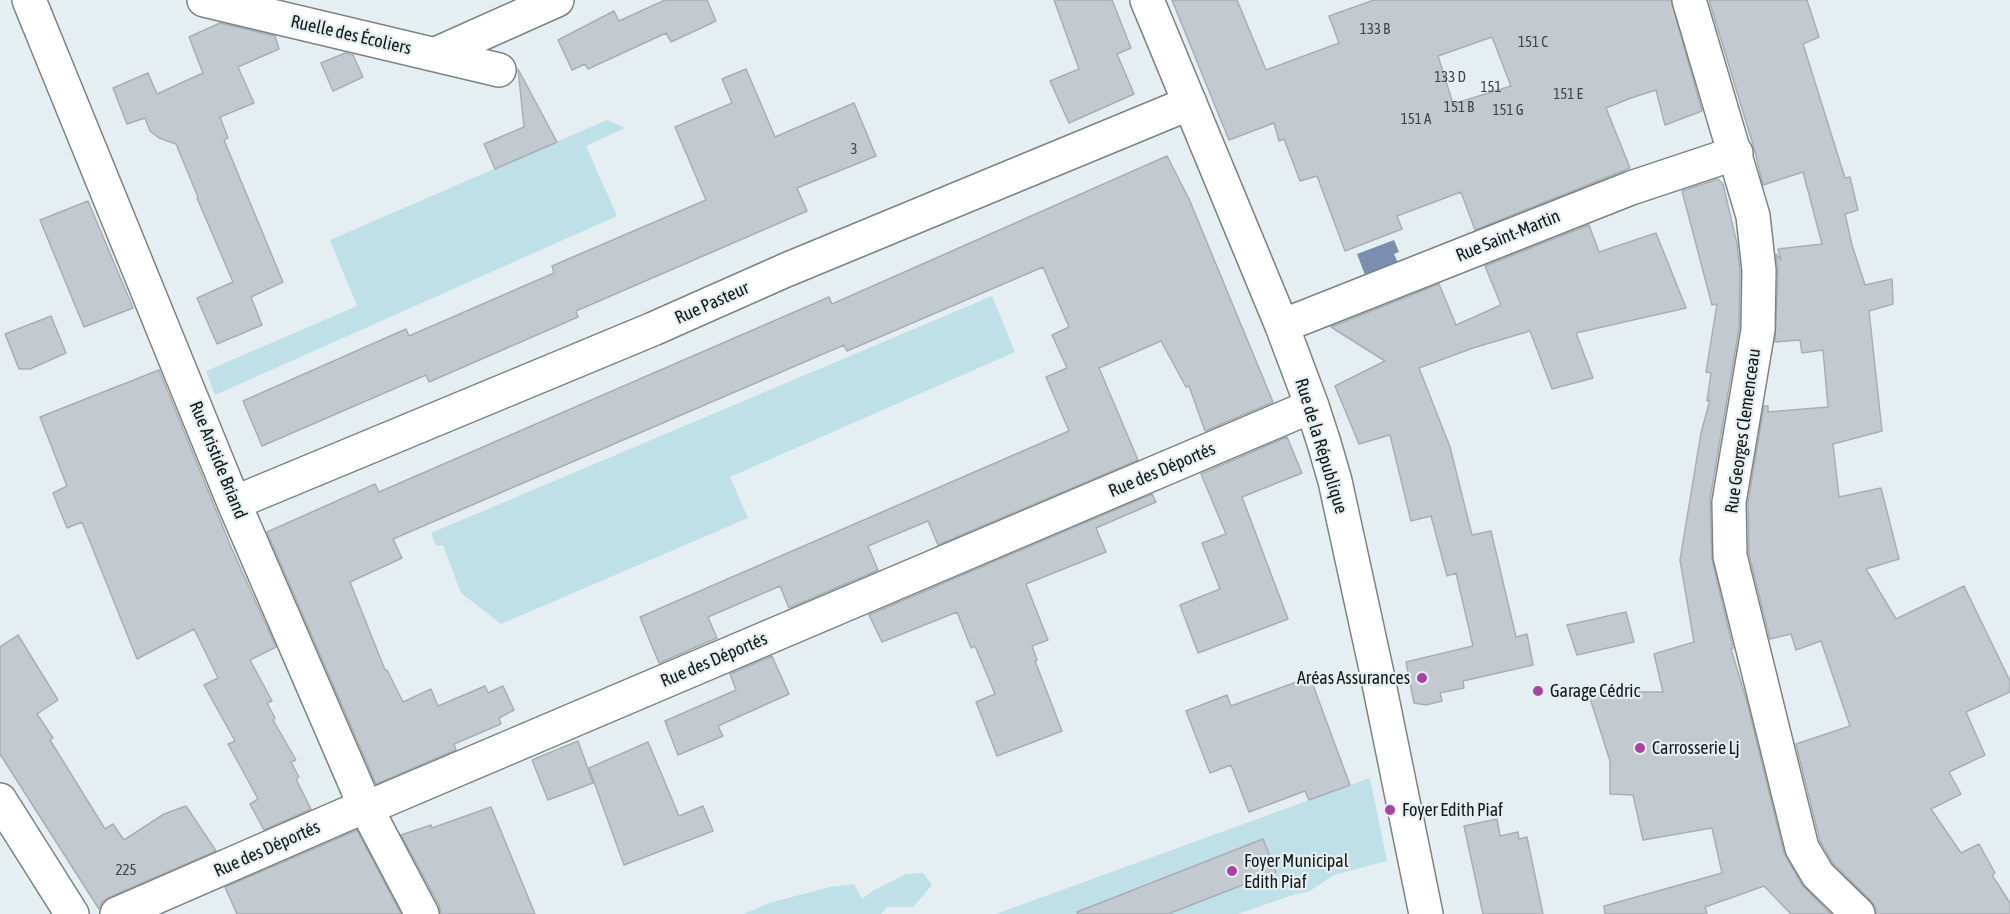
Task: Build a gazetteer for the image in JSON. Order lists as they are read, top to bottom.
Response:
{
  "streets": {
    "street": [
      "Ruelle des Écoliers",
      "Rue Saint-Martin",
      "Rue Pasteur",
      "Rue Georges Clemenceau",
      "Rue de la République",
      "Rue Aristide Briand",
      "Rue des Déportés"
    ]
  },
  "crossings": [
    ["Rue Saint-Martin", "Rue Georges Clemenceau"],
    ["Rue Saint-Martin", "Rue de la République"],
    ["Rue Pasteur", "Rue de la République"],
    ["Rue Pasteur", "Rue Aristide Briand"],
    ["Rue de la République", "Rue des Déportés"],
    ["Rue Aristide Briand", "Rue des Déportés"]
  ],
  "places": [
    "Aréas Assurances",
    "Garage Cédric",
    "Carrosserie Lj",
    "Foyer Edith Piaf",
    "Foyer Municipal Edith Piaf"
  ],
  "house_numbers": [
    "133 B",
    "151 C",
    "133 D",
    "151",
    "151 E",
    "151 B",
    "151 G",
    "151 A",
    "3",
    "225"
  ]
}
